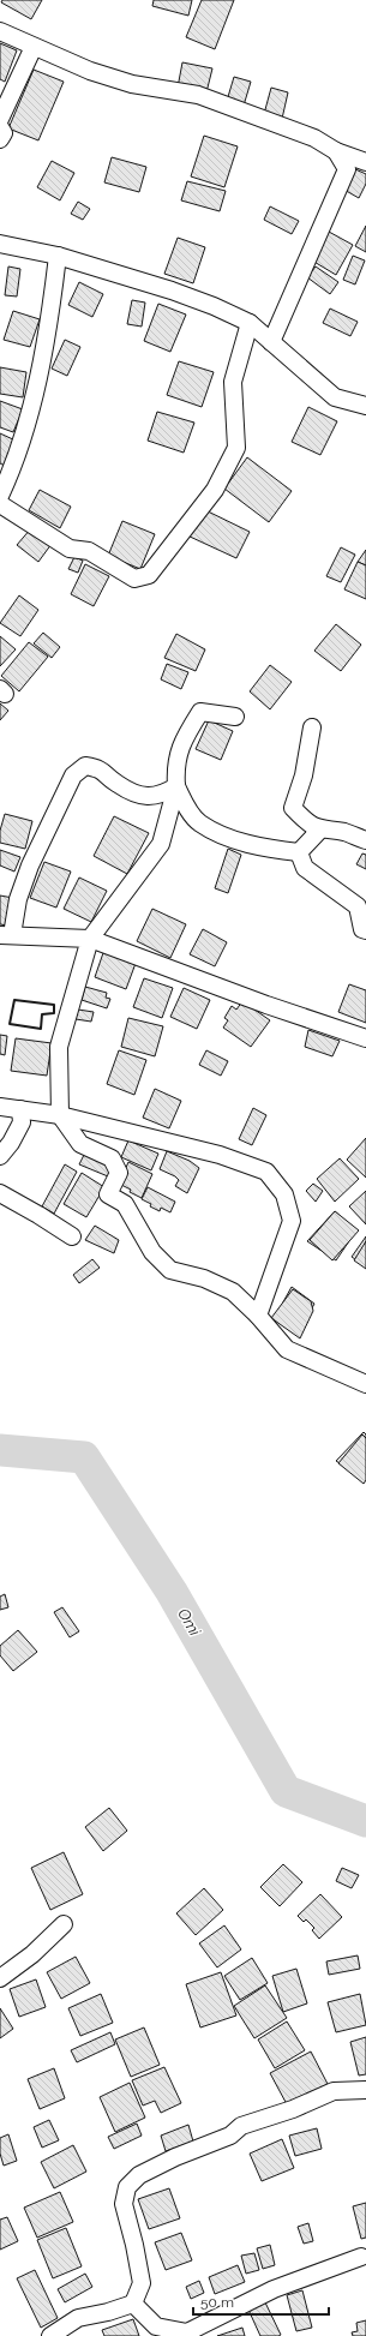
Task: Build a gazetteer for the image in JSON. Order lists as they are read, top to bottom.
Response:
{
  "water": ["Omi"],
  "scale_bar": "50 m"
}
